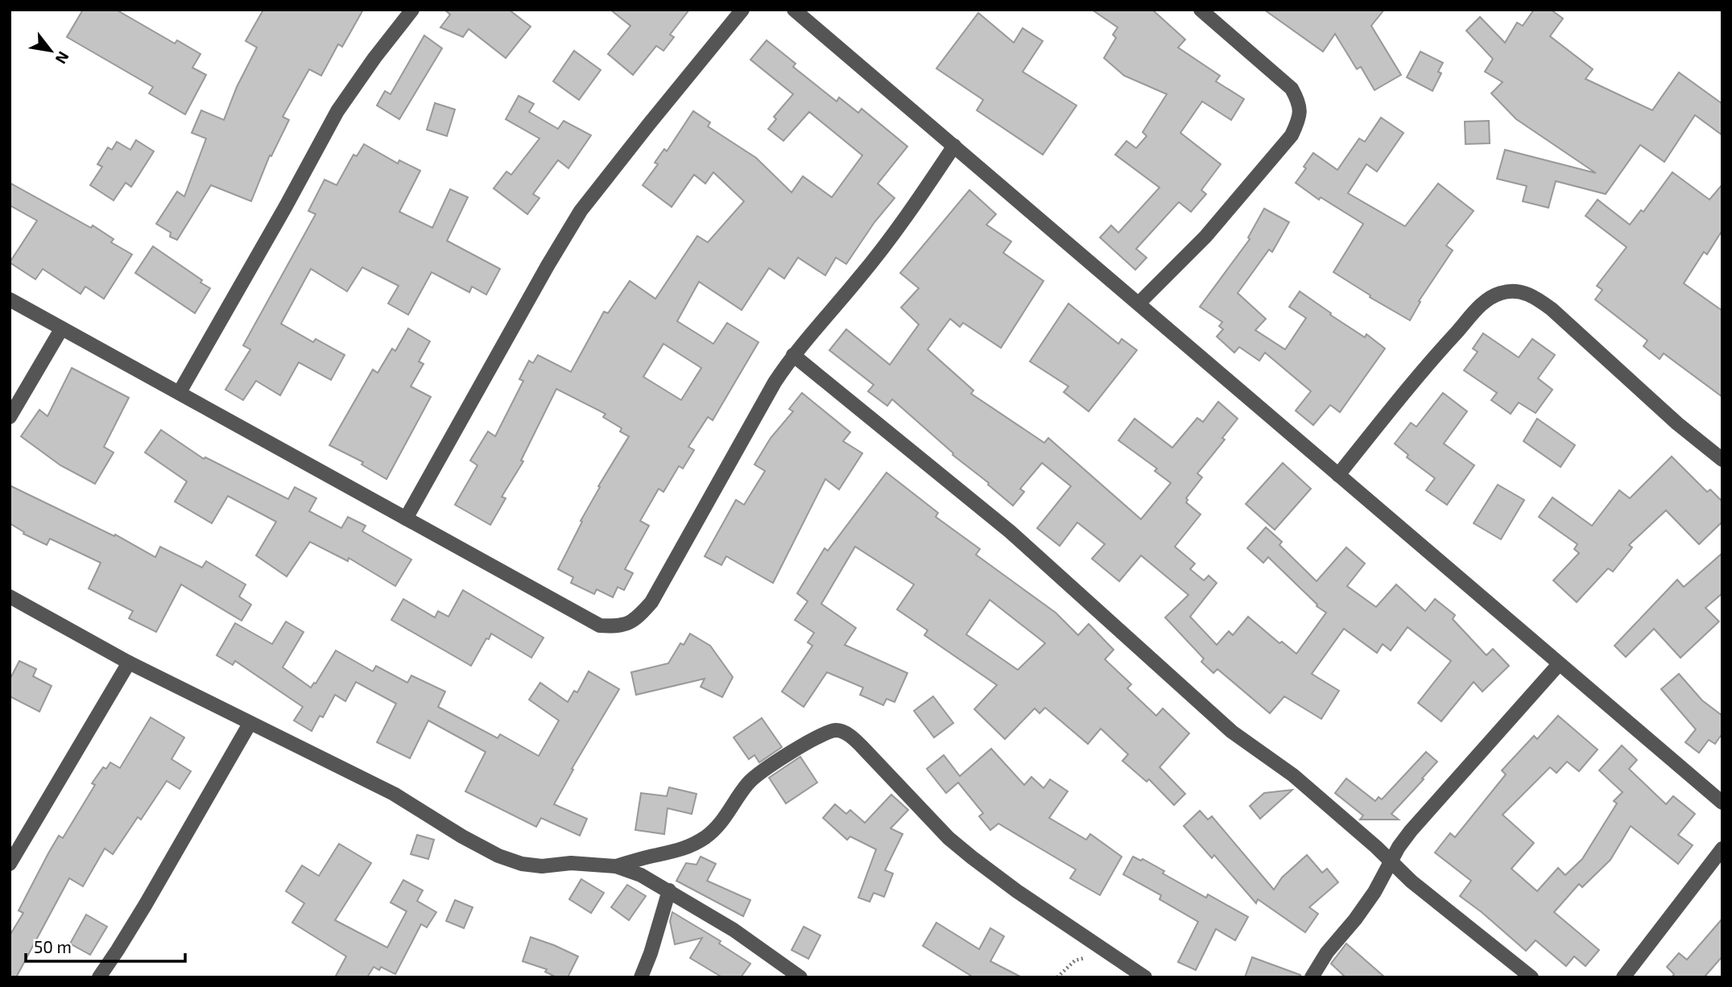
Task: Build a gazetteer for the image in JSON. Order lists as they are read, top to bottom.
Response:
{
  "scale_bar": "50 m",
  "north": "bottom right"
}
